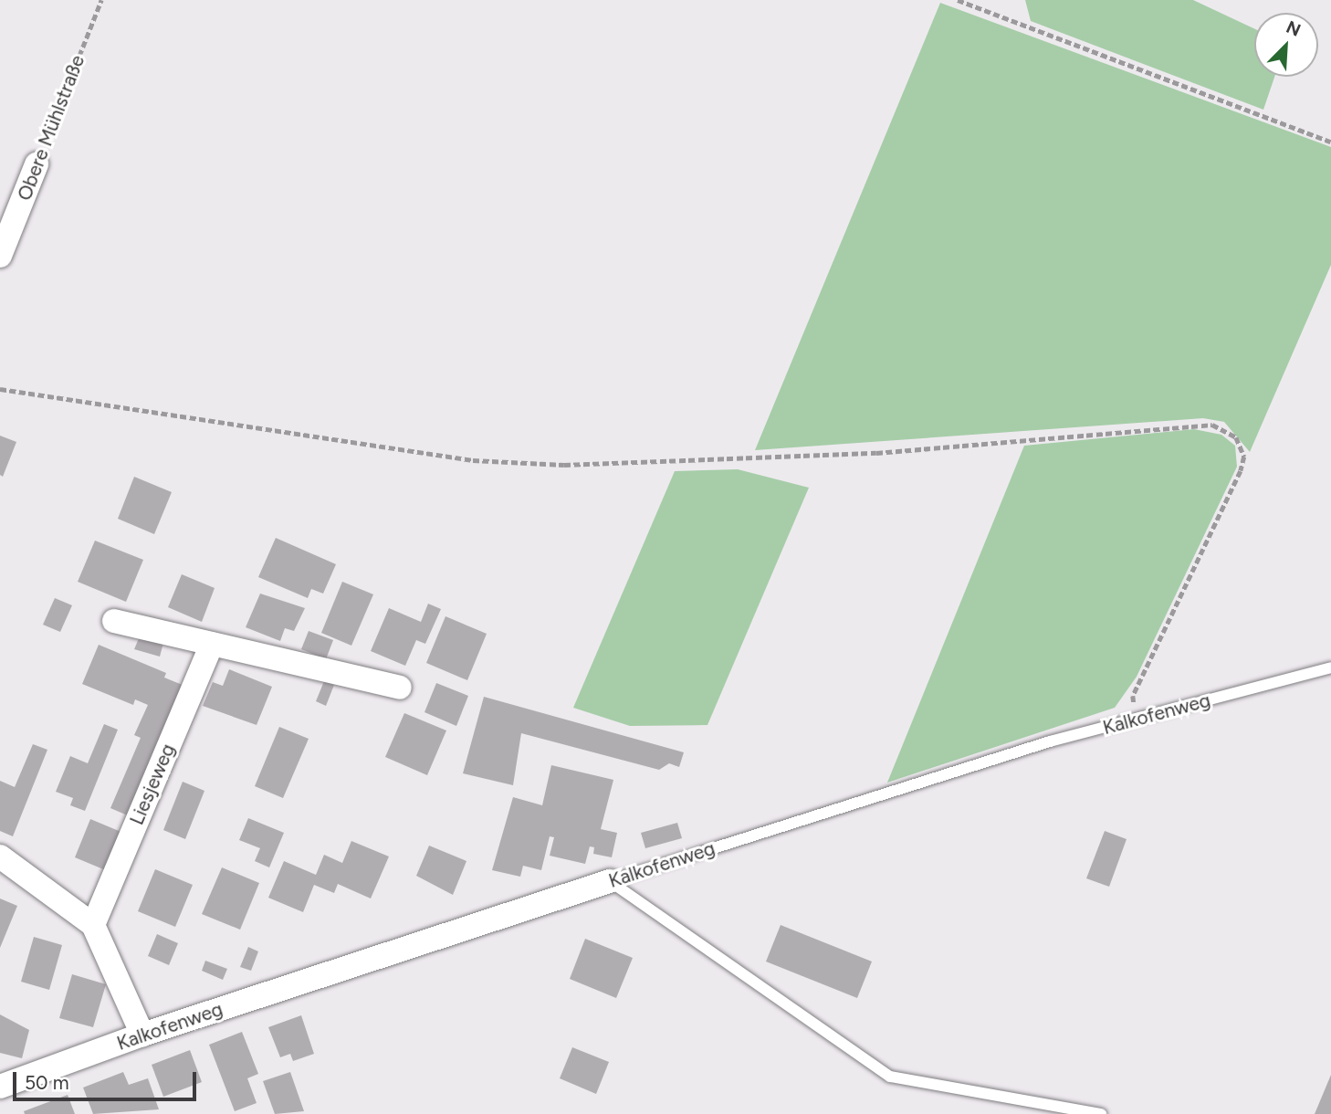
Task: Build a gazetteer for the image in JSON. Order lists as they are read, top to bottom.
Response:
{
  "streets": {
    "street": ["Obere Mühlstraße", "Kalkofenweg", "Liesjeweg"]
  },
  "scale_bar": "50 m",
  "north": "top right"
}
